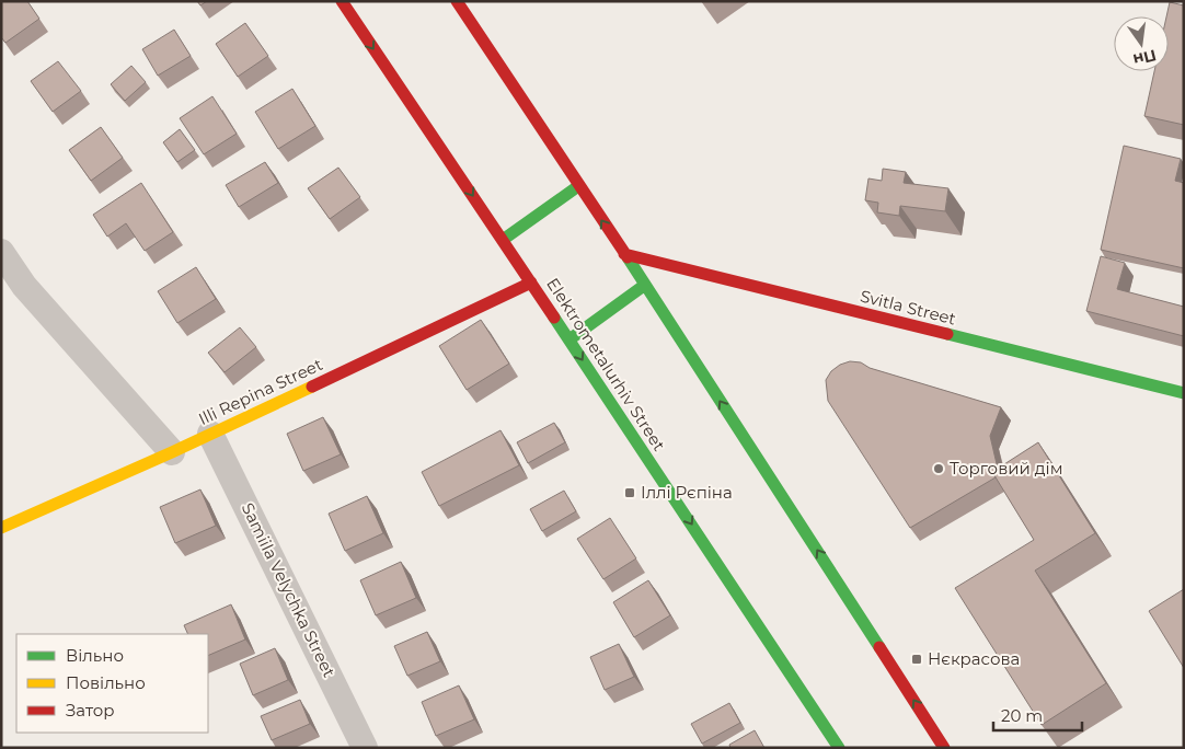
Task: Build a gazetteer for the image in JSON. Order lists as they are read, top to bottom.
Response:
{
  "streets": {
    "main road": ["Svitla Street", "Elektrometalurhiv Street", "Illi Repina Street"],
    "street": ["Samiila Velychka Street"]
  },
  "crossings": [
    ["Elektrometalurhiv Street", "Illi Repina Street"],
    ["Illi Repina Street", "Samiila Velychka Street"]
  ],
  "places": {
    "other": ["Торговий дім"],
    "transit": ["Іллі Рєпіна", "Нєкрасова"]
  },
  "legend": ["Вільно", "Повільно", "Затор"],
  "scale_bar": "20 m",
  "north": "bottom"
}
